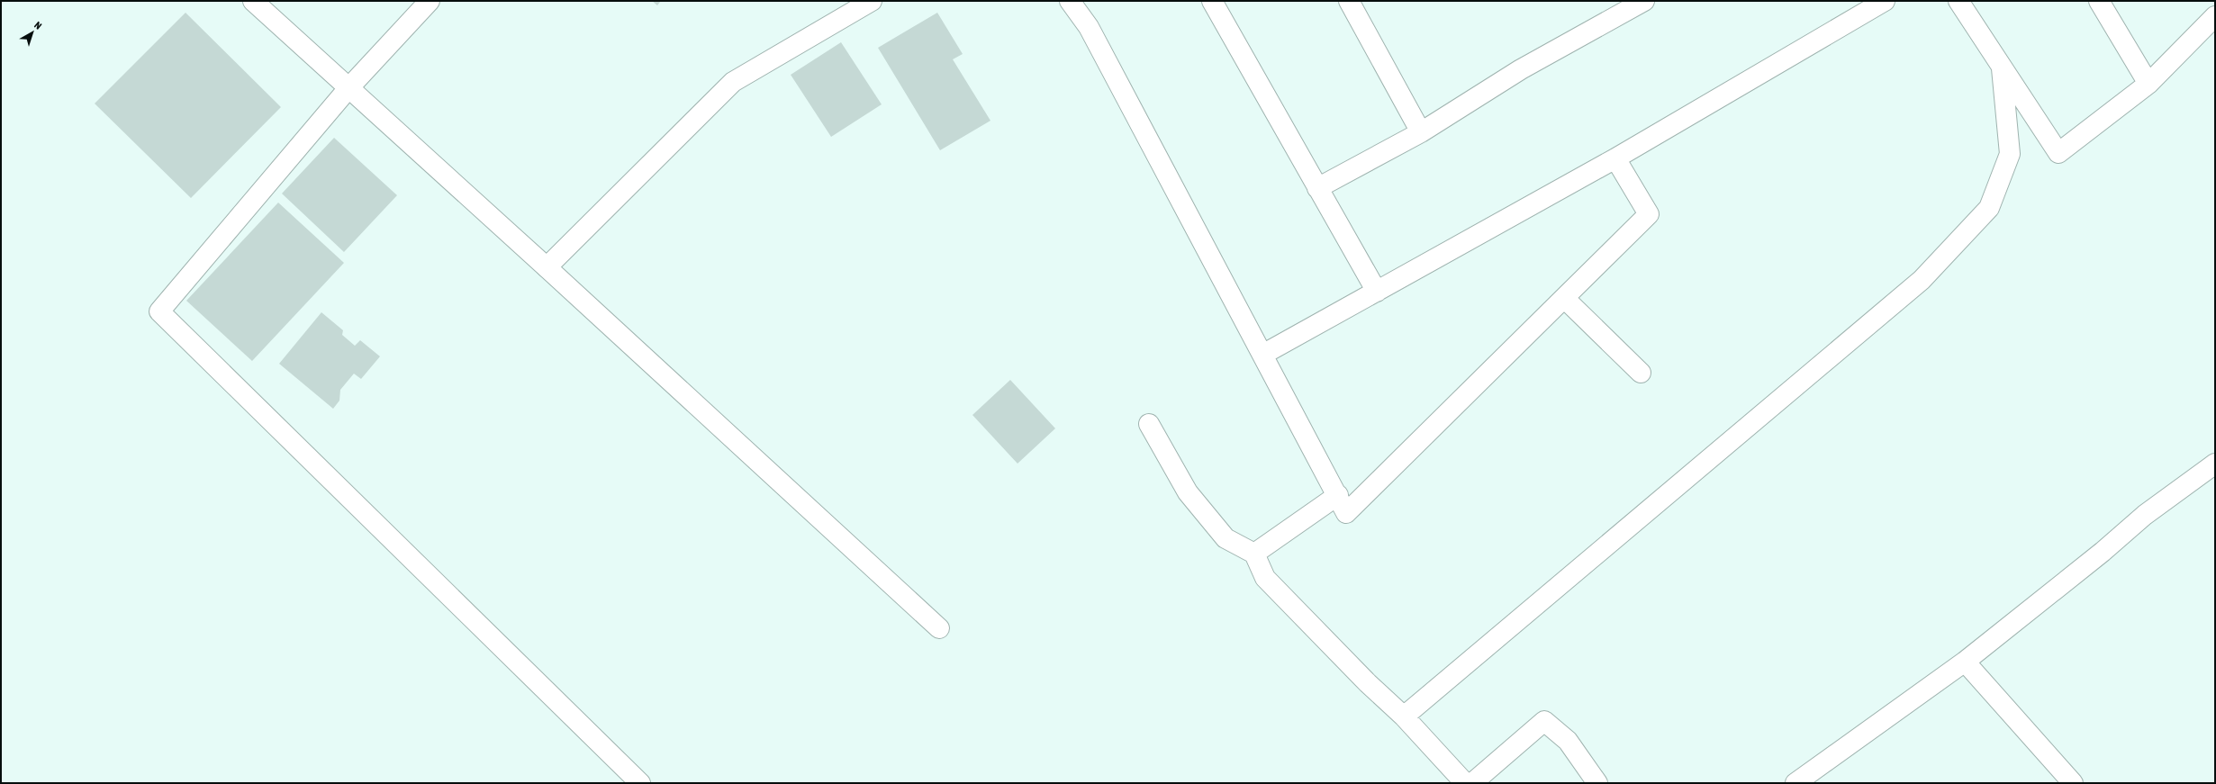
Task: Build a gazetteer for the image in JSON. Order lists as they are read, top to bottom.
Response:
{
  "north": "top right"
}
